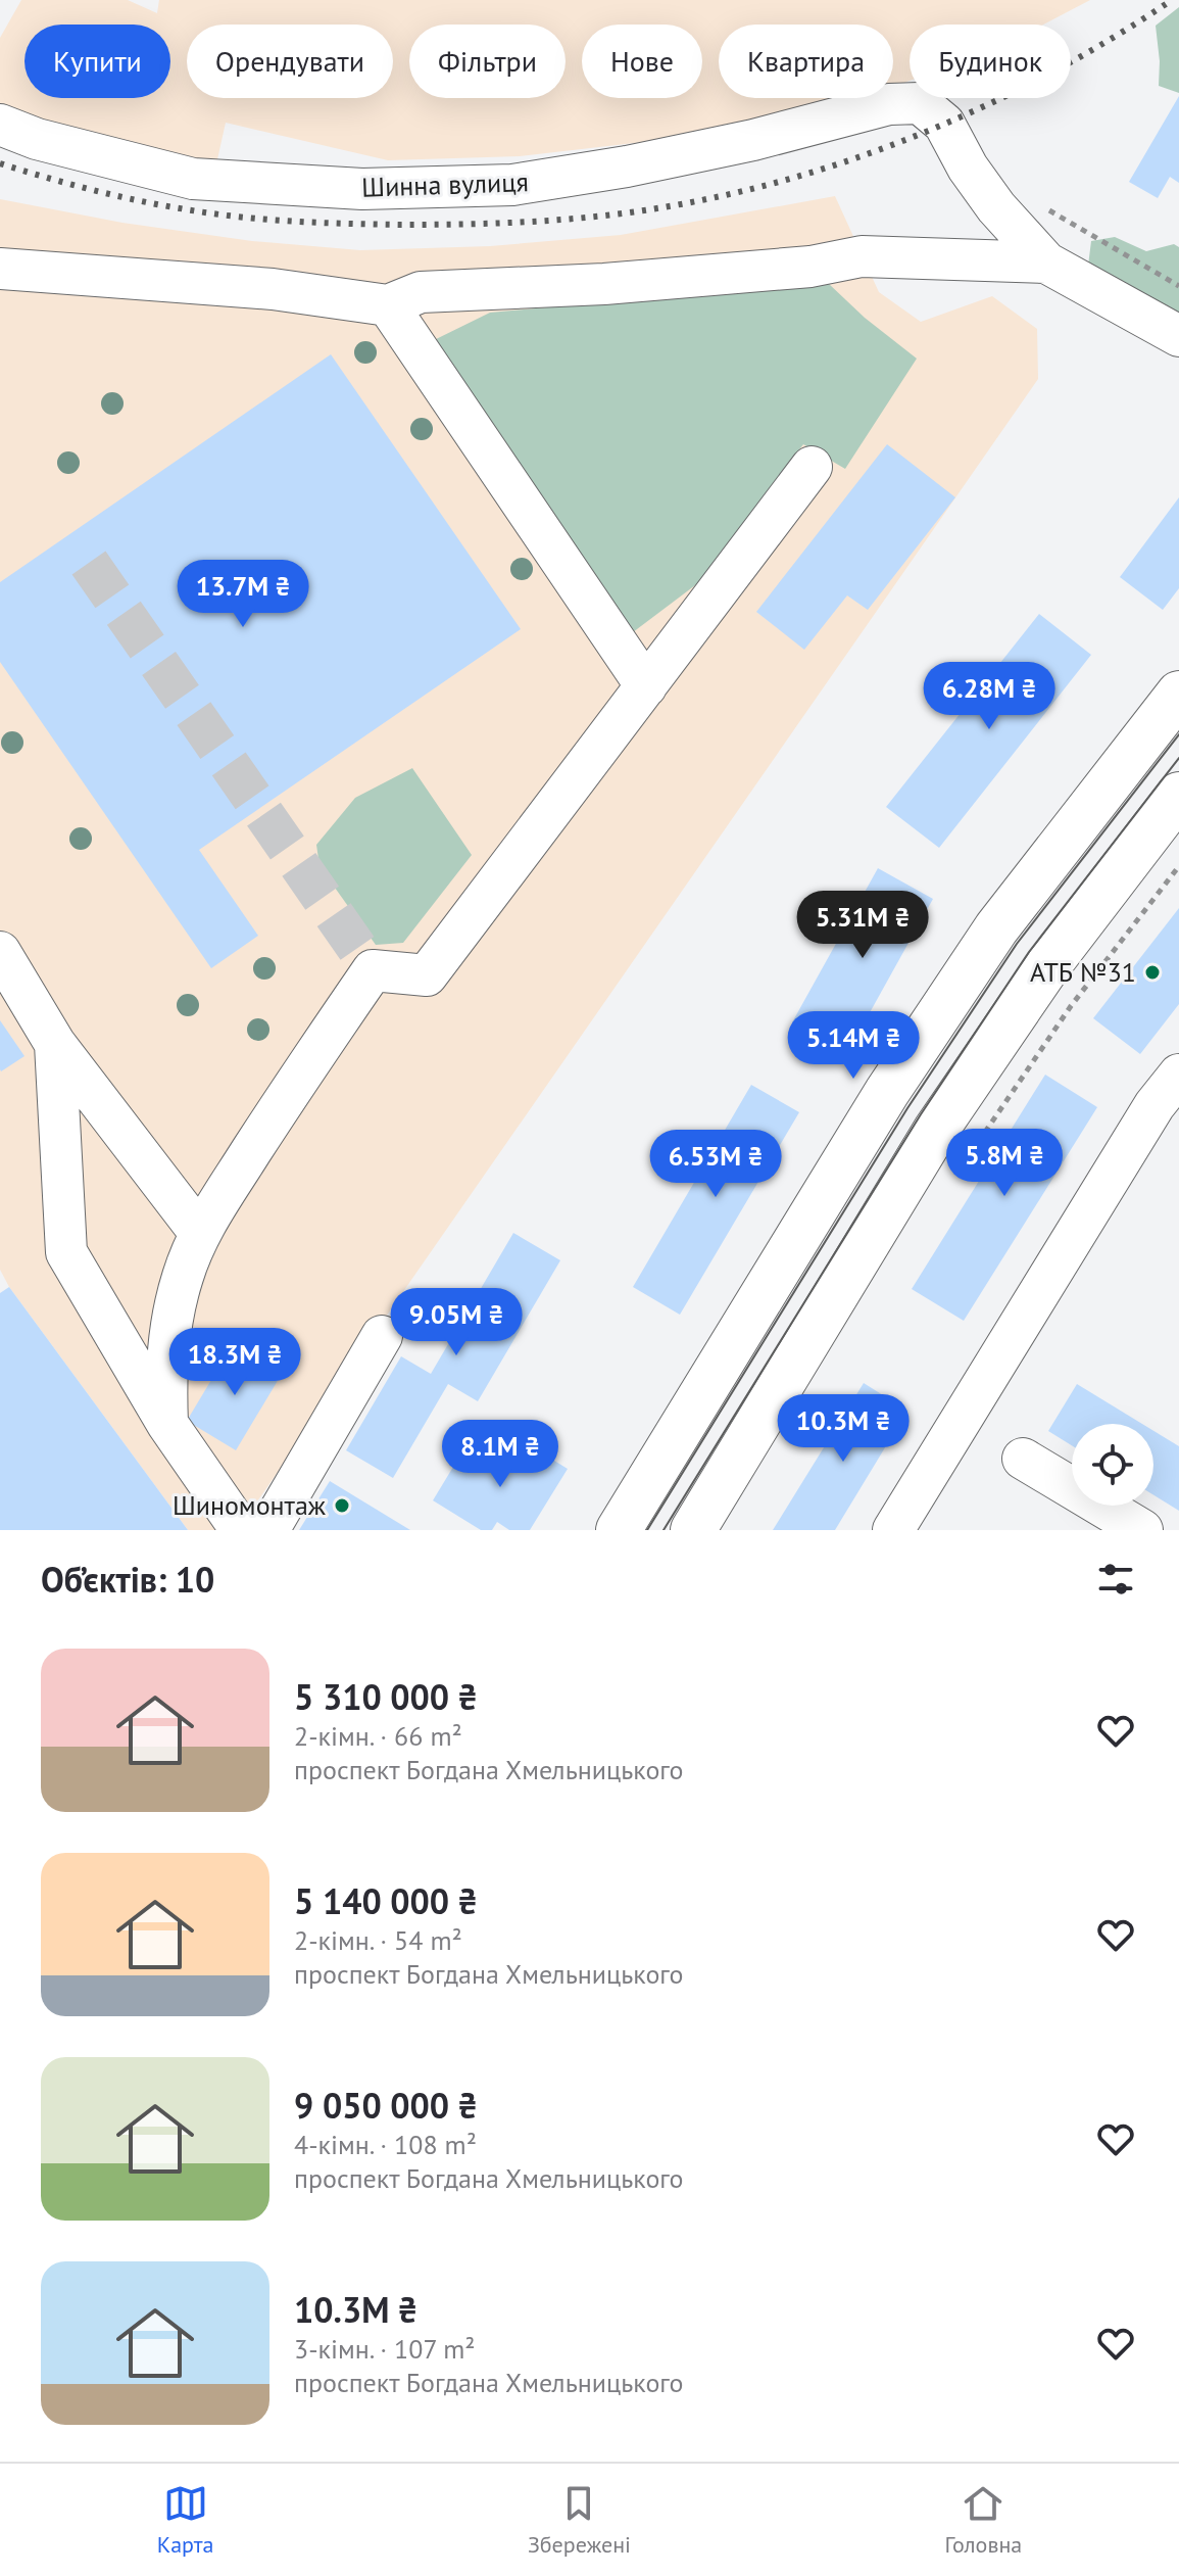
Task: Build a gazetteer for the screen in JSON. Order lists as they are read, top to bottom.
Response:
{
  "streets": {
    "street": ["Шинна вулиця"]
  },
  "places": ["АТБ №31", "Шиномонтаж"],
  "page": {
    "chip": [
      "Купити",
      "Орендувати",
      "Фільтри",
      "Нове",
      "Квартира",
      "Будинок"
    ],
    "price": [
      "13.7M ₴",
      "6.28M ₴",
      "5.31M ₴",
      "5.14M ₴",
      "5.8M ₴",
      "6.53M ₴",
      "9.05M ₴",
      "18.3M ₴",
      "10.3M ₴",
      "8.1M ₴"
    ],
    "heading": "Об’єктів: 10",
    "list": [
      {
        "name": "5 310 000 ₴",
        "note": "2-кімн. · 66 m² · проспект Богдана Хмельницького"
      },
      {
        "name": "5 140 000 ₴",
        "note": "2-кімн. · 54 m² · проспект Богдана Хмельницького"
      },
      {
        "name": "9 050 000 ₴",
        "note": "4-кімн. · 108 m² · проспект Богдана Хмельницького"
      },
      {
        "name": "10.3M ₴",
        "note": "3-кімн. · 107 m² · проспект Богдана Хмельницького"
      }
    ],
    "tabs": ["Карта", "Збережені", "Головна"]
  }
}
